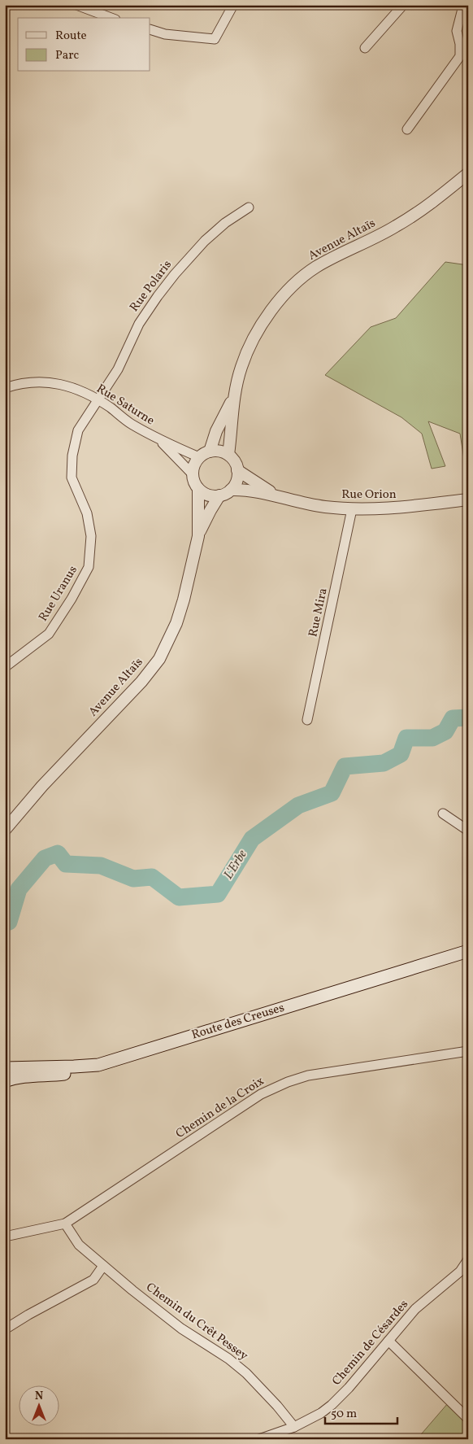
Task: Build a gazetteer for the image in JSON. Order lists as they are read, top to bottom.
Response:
{
  "streets": {
    "main road": ["Route des Creuses"],
    "street": [
      "Avenue Altaïs",
      "Rue Polaris",
      "Rue Saturne",
      "Rue Orion",
      "Rue Uranus",
      "Rue Mira",
      "Chemin de la Croix",
      "Chemin du Crêt Pessey",
      "Chemin de Césardes"
    ]
  },
  "crossings": [
    ["Avenue Altaïs", "Rue Saturne"],
    ["Avenue Altaïs", "Rue Orion"],
    ["Rue Polaris", "Rue Saturne"],
    ["Rue Polaris", "Rue Uranus"],
    ["Rue Saturne", "Rue Orion"],
    ["Rue Saturne", "Rue Uranus"],
    ["Rue Orion", "Rue Mira"],
    ["Chemin de la Croix", "Chemin du Crêt Pessey"],
    ["Chemin du Crêt Pessey", "Chemin de Césardes"]
  ],
  "water": ["L'Erbe"],
  "legend": ["Route", "Parc"],
  "scale_bar": "50 m",
  "north": "top"
}
